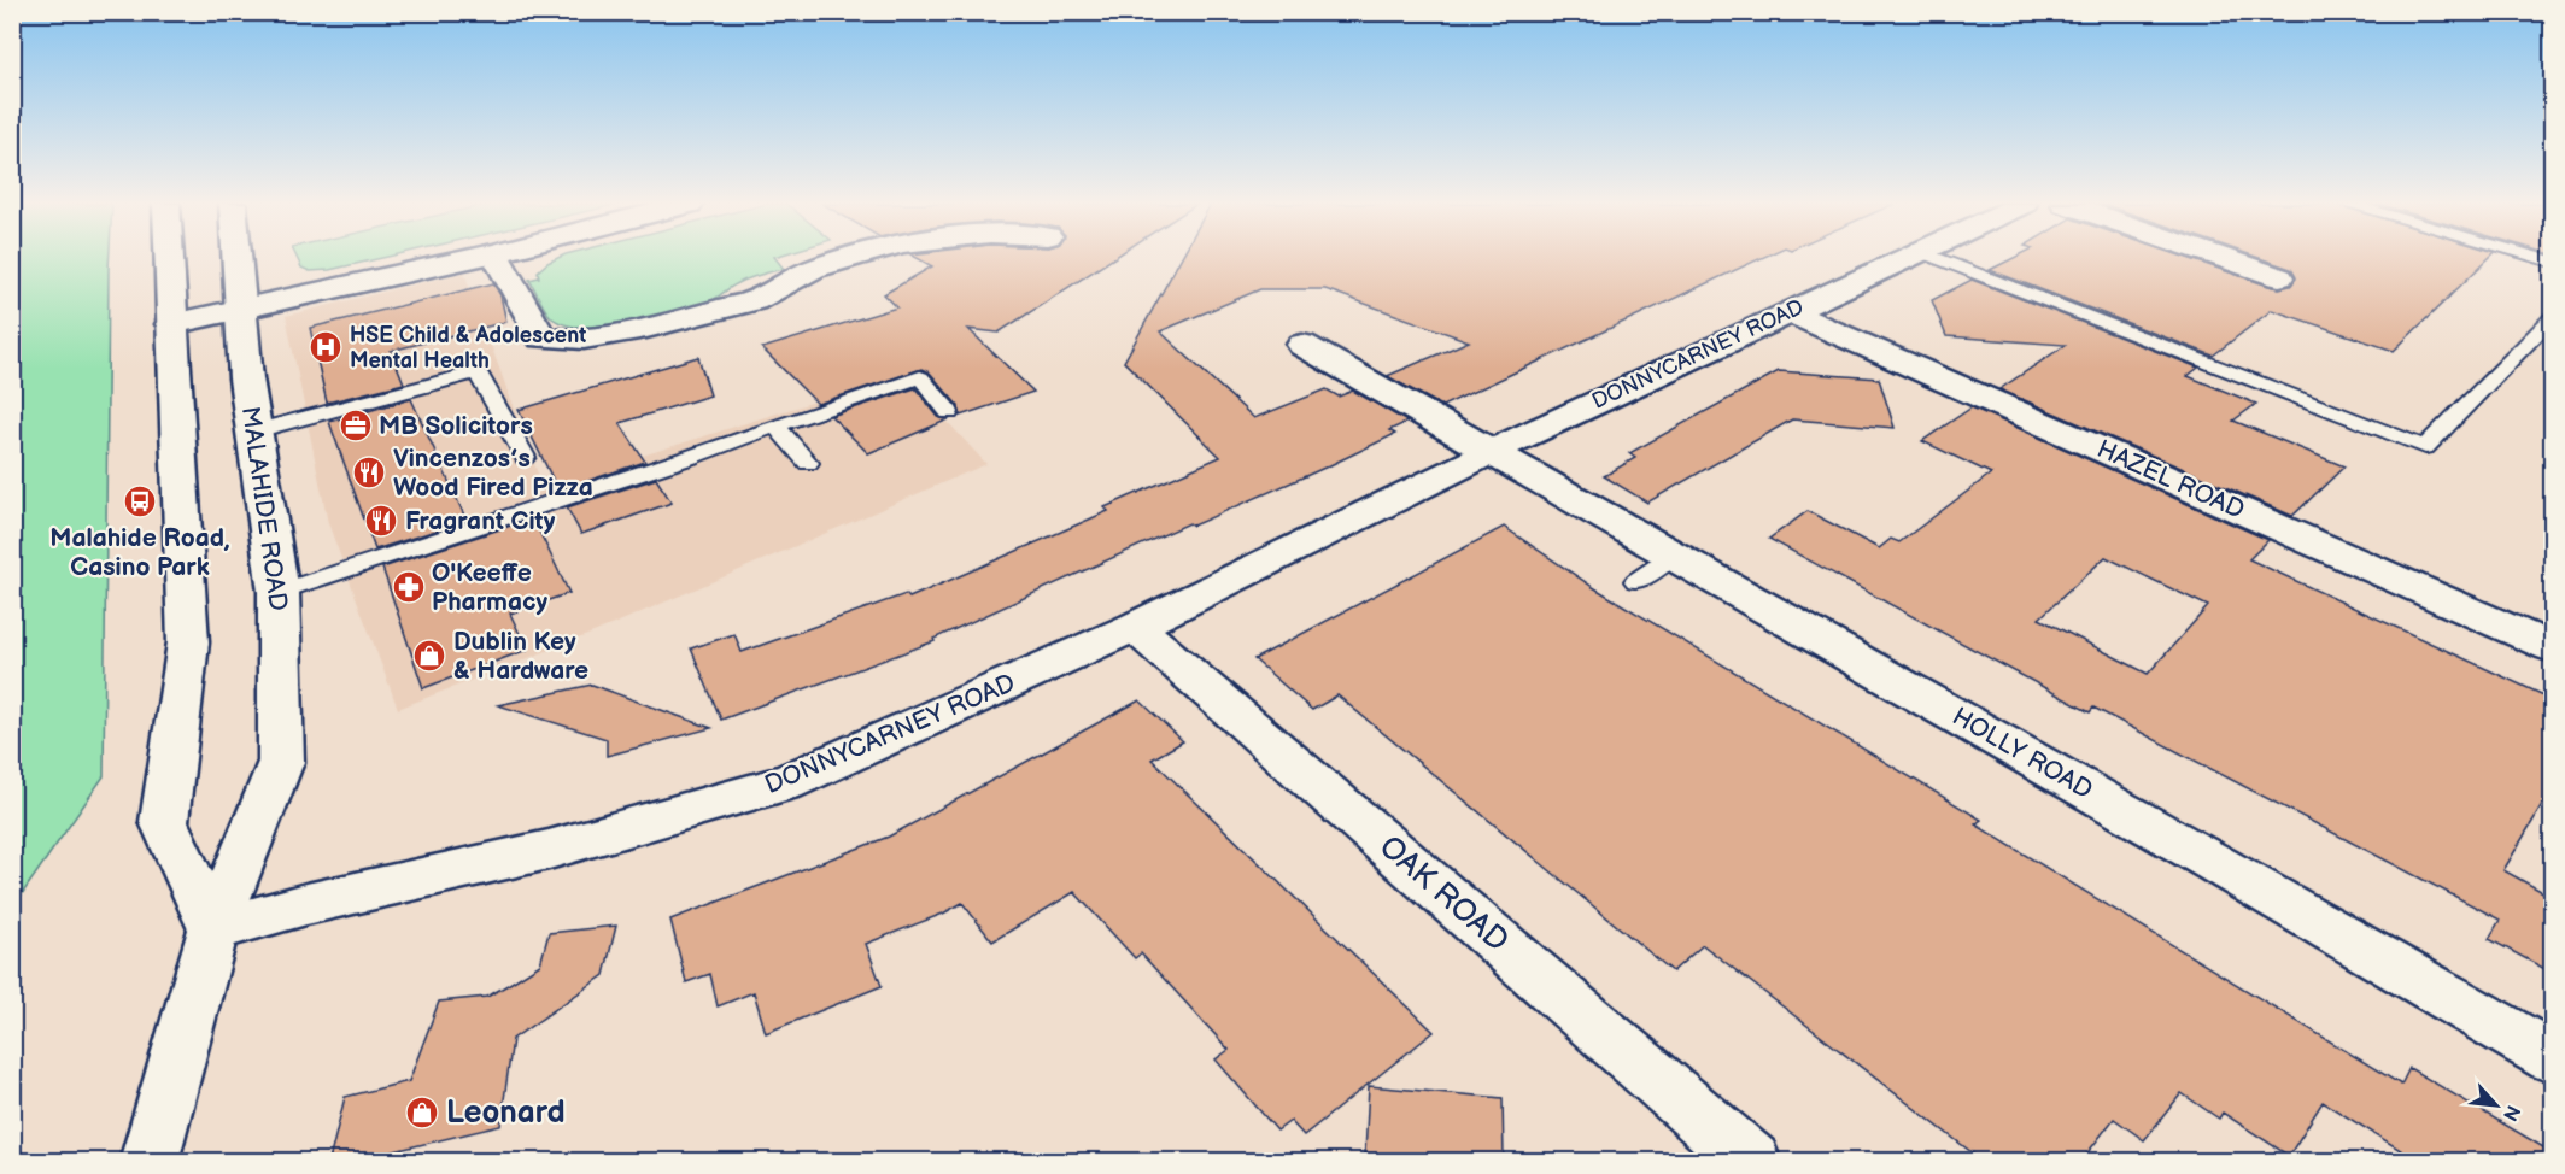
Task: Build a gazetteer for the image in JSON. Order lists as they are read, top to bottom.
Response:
{
  "streets": {
    "street": [
      "DONNYCARNEY ROAD",
      "HAZEL ROAD",
      "MALAHIDE ROAD",
      "HOLLY ROAD",
      "OAK ROAD"
    ]
  },
  "crossings": [
    ["DONNYCARNEY ROAD", "HAZEL ROAD"],
    ["DONNYCARNEY ROAD", "MALAHIDE ROAD"],
    ["DONNYCARNEY ROAD", "HOLLY ROAD"],
    ["DONNYCARNEY ROAD", "OAK ROAD"]
  ],
  "places": {
    "hospital": ["HSE Child & Adolescent Mental Health"],
    "office": ["MB Solicitors"],
    "restaurant": ["Vincenzos’s Wood Fired Pizza", "Fragrant City"],
    "bus stop": ["Malahide Road, Casino Park"],
    "pharmacy": ["O'Keeffe Pharmacy"],
    "shop": ["Dublin Key & Hardware", "Leonard"]
  },
  "north": "bottom right"
}
